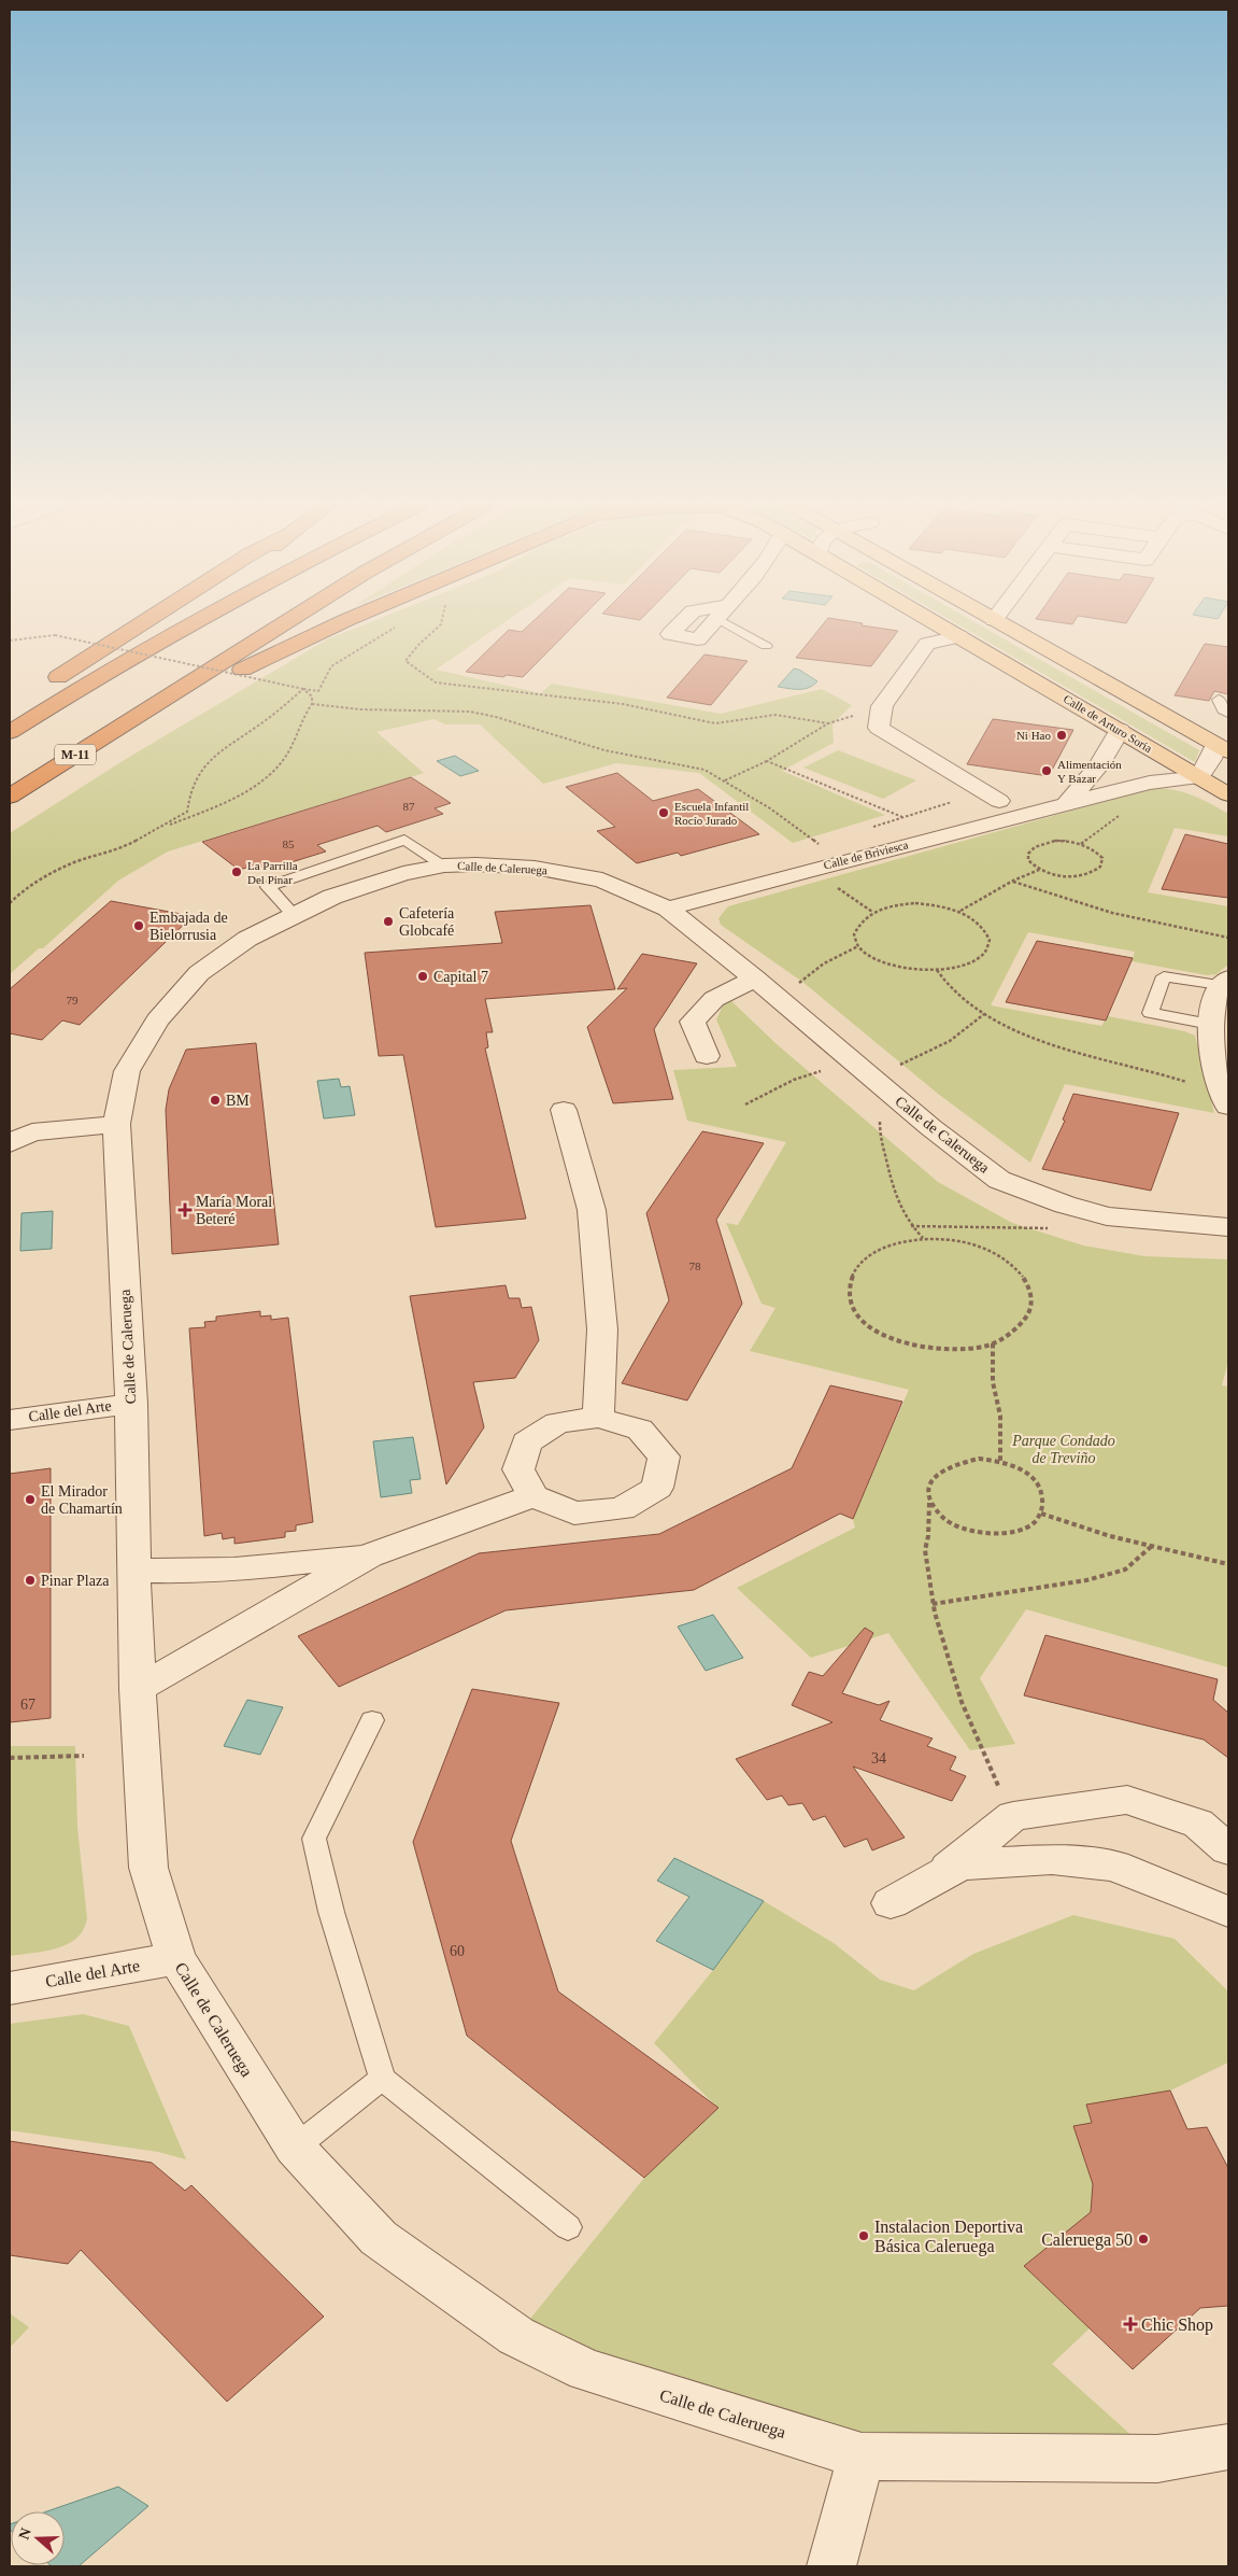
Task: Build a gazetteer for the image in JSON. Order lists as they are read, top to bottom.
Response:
{
  "streets": {
    "highway": ["M-11"],
    "main road": ["Calle de Arturo Soria"],
    "street": ["Calle de Briviesca", "Calle de Caleruega", "Calle del Arte"]
  },
  "crossings": [
    ["Calle de Arturo Soria", "Calle de Briviesca"],
    ["Calle de Briviesca", "Calle de Caleruega"],
    ["Calle de Caleruega", "Calle del Arte"]
  ],
  "parks": ["Parque Condado de Treviño"],
  "places": {
    "other": [
      "Ni Hao",
      "Alimentación Y Bazar",
      "Escuela Infantil Rocío Jurado",
      "La Parrilla Del Pinar",
      "Cafetería Globcafé",
      "Embajada de Bielorrusia",
      "Capital 7",
      "BM",
      "El Mirador de Chamartín",
      "Pinar Plaza",
      "Instalacion Deportiva Básica Caleruega",
      "Caleruega 50"
    ],
    "health": ["María Moral Beteré", "Chic Shop"]
  },
  "house_numbers": [
    "87",
    "85",
    "79",
    "78",
    "67",
    "34",
    "60"
  ],
  "north": "left"
}
